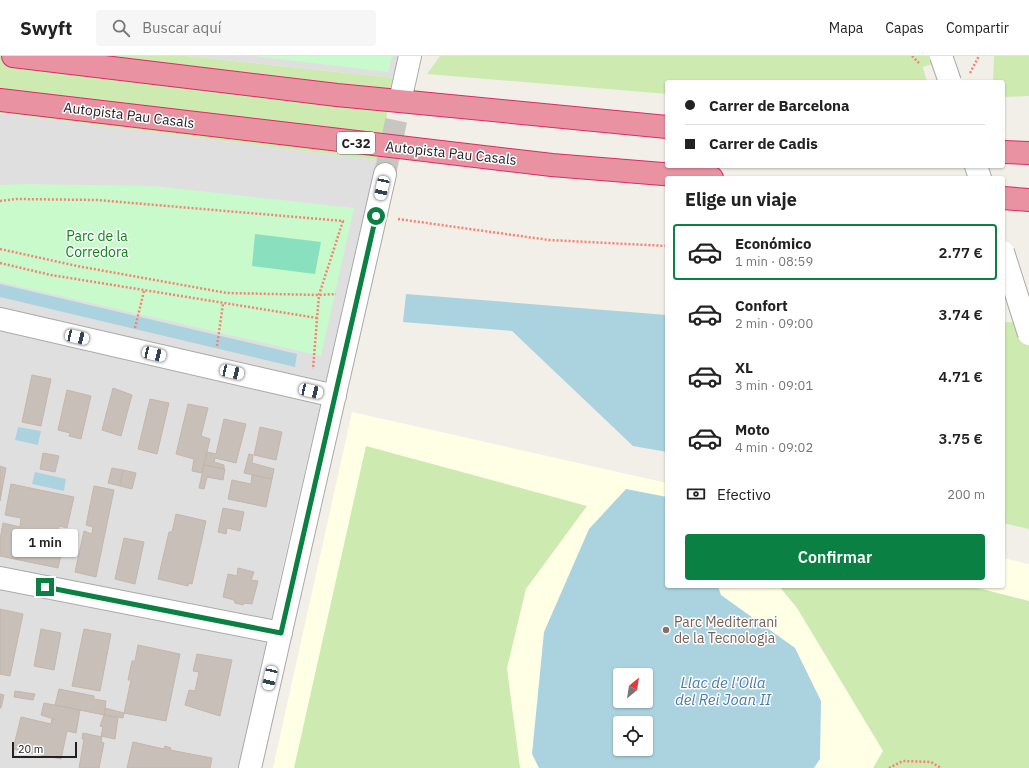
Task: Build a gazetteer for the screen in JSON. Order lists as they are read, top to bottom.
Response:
{
  "streets": {
    "highway": ["Autopista Pau Casals", "C-32"]
  },
  "water": ["Llac de l'Olla del Rei Joan II"],
  "parks": ["Parc de la Corredora"],
  "places": ["Parc Mediterrani de la Tecnologia"],
  "scale_bar": "20 m",
  "north": "top right",
  "page": {
    "header": "Swyft",
    "search": "Buscar aquí",
    "nav": ["Mapa", "Capas", "Compartir"],
    "banner": ["Carrer de Barcelona", "Carrer de Cadis"],
    "heading": "Elige un viaje",
    "list": [
      {
        "name": "Económico",
        "note": "1 min · 08:59",
        "value": "2.77 €"
      },
      {
        "name": "Confort",
        "note": "2 min · 09:00",
        "value": "3.74 €"
      },
      {
        "name": "XL",
        "note": "3 min · 09:01",
        "value": "4.71 €"
      },
      {
        "name": "Moto",
        "note": "4 min · 09:02",
        "value": "3.75 €"
      }
    ],
    "pay": ["Efectivo", "200 m"],
    "buttons": "Confirmar",
    "bubble": "1 min",
    "scale": "20 m"
  }
}
